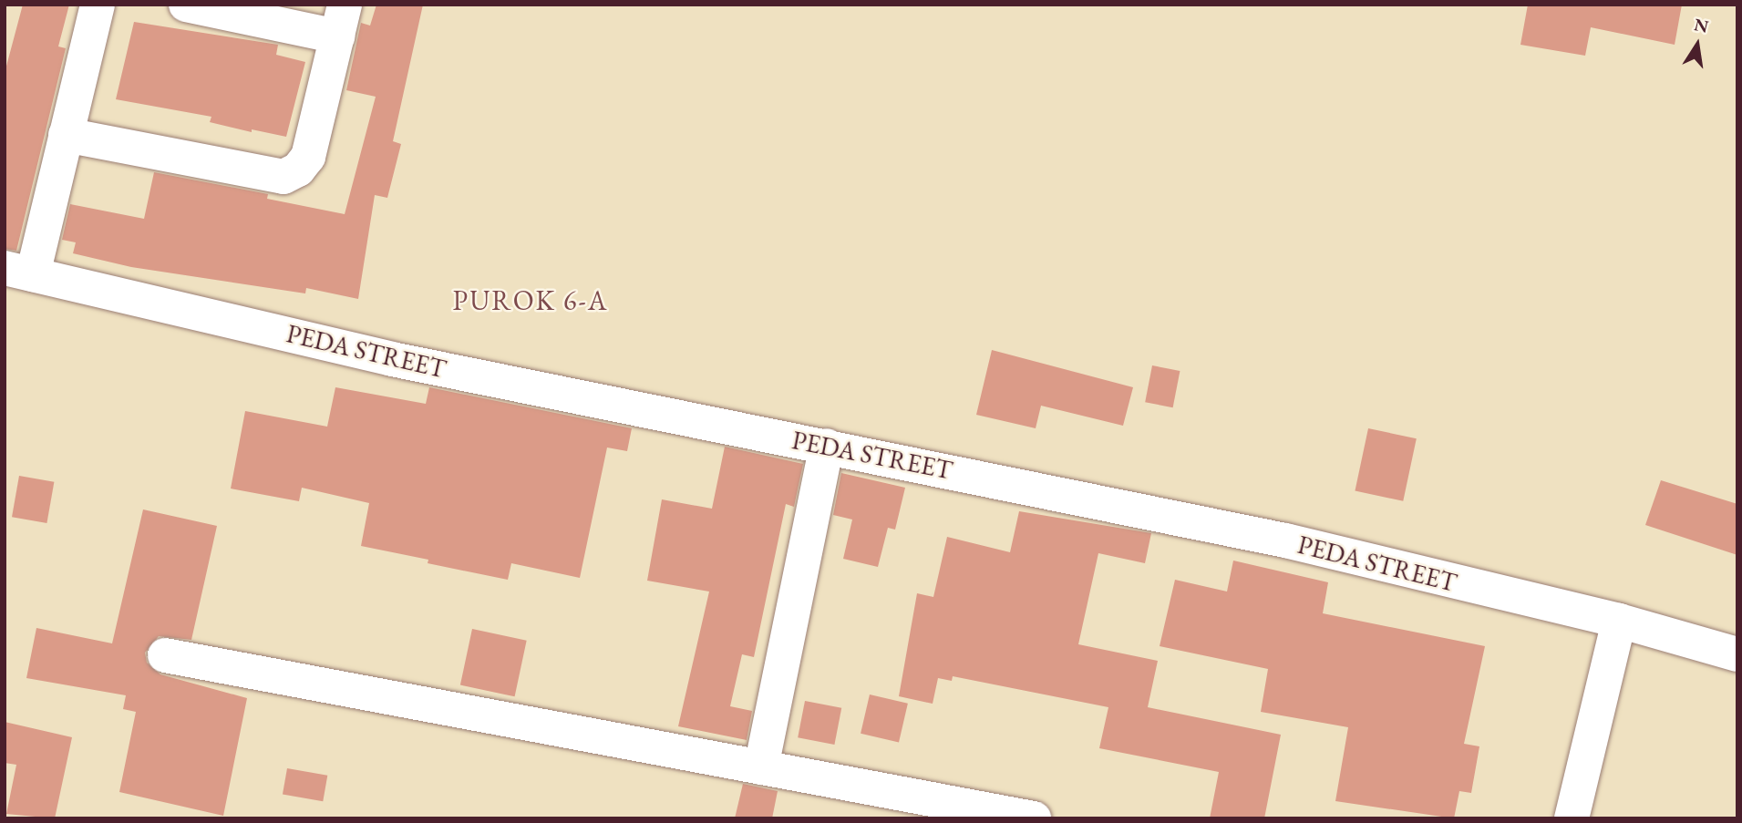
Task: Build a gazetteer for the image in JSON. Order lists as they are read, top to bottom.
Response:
{
  "streets": {
    "street": ["PEDA STREET"]
  },
  "districts": ["PUROK 6-A"],
  "north": "top"
}
